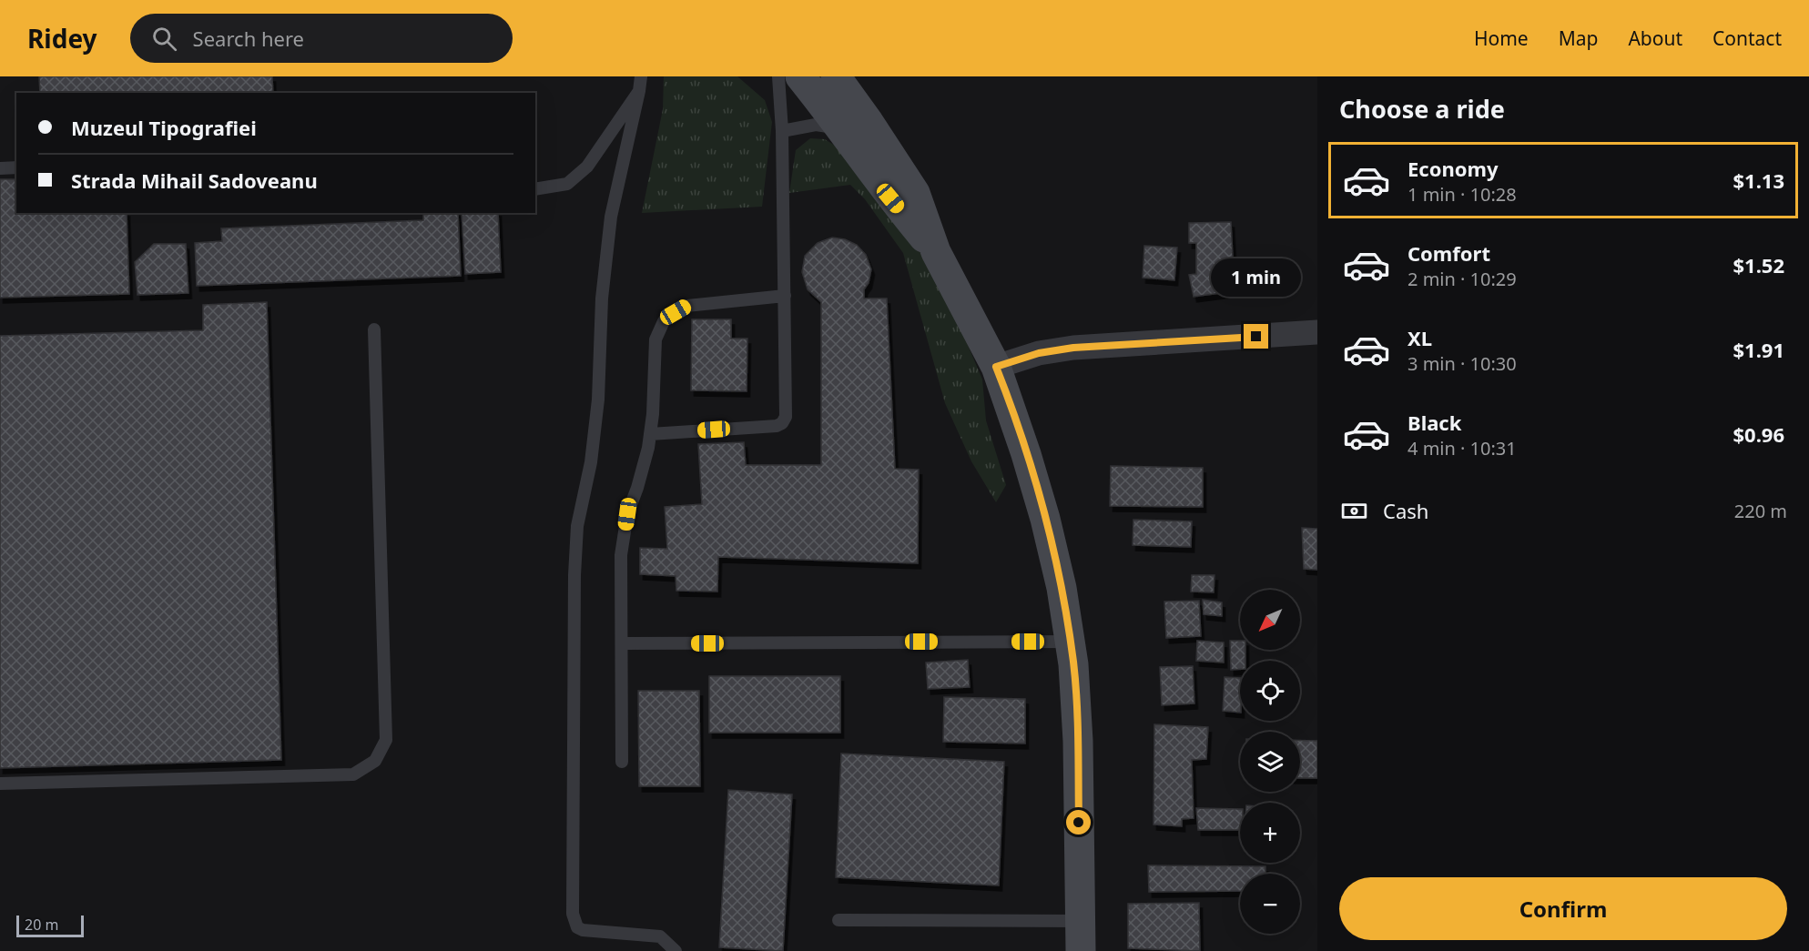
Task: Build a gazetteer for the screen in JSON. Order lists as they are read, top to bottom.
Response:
{
  "scale_bar": "20 m",
  "north": "bottom left",
  "page": {
    "header": "Ridey",
    "search": "Search here",
    "nav": [
      "Home",
      "Map",
      "About",
      "Contact"
    ],
    "heading": "Choose a ride",
    "banner": ["Muzeul Tipografiei", "Strada Mihail Sadoveanu"],
    "list": [
      {
        "name": "Economy",
        "note": "1 min · 10:28",
        "value": "$1.13"
      },
      {
        "name": "Comfort",
        "note": "2 min · 10:29",
        "value": "$1.52"
      },
      {
        "name": "XL",
        "note": "3 min · 10:30",
        "value": "$1.91"
      },
      {
        "name": "Black",
        "note": "4 min · 10:31",
        "value": "$0.96"
      }
    ],
    "bubble": "1 min",
    "pay": ["Cash", "220 m"],
    "map_buttons": ["+", "−"],
    "buttons": "Confirm",
    "scale": "20 m"
  }
}
